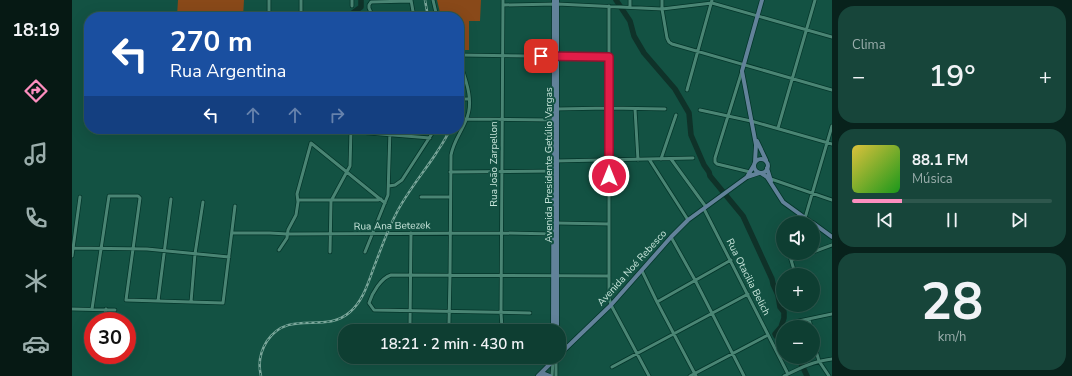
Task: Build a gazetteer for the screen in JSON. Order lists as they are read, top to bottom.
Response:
{
  "streets": {
    "main road": ["Avenida Presidente Getúlio Vargas", "Avenida Noé Rebesco"],
    "street": ["Rua João Zarpellon", "Rua Ana Betezek", "Rua Otacilia Belich"]
  },
  "crossings": [
    ["Rua João Zarpellon", "Rua Ana Betezek"],
    ["Avenida Presidente Getúlio Vargas", "Rua Ana Betezek"],
    ["Avenida Noé Rebesco", "Rua Otacilia Belich"]
  ],
  "page": {
    "tabs": "18:19",
    "tile": [
      "Clima",
      ["28", "km/h"]
    ],
    "turn": ["270 m", "Rua Argentina"],
    "heat": ["−", "19°", "+"],
    "song": ["88.1 FM", "Música"],
    "map_buttons": ["+", "−"],
    "limit": "30",
    "trip": "18:21 · 2 min · 430 m"
  }
}
